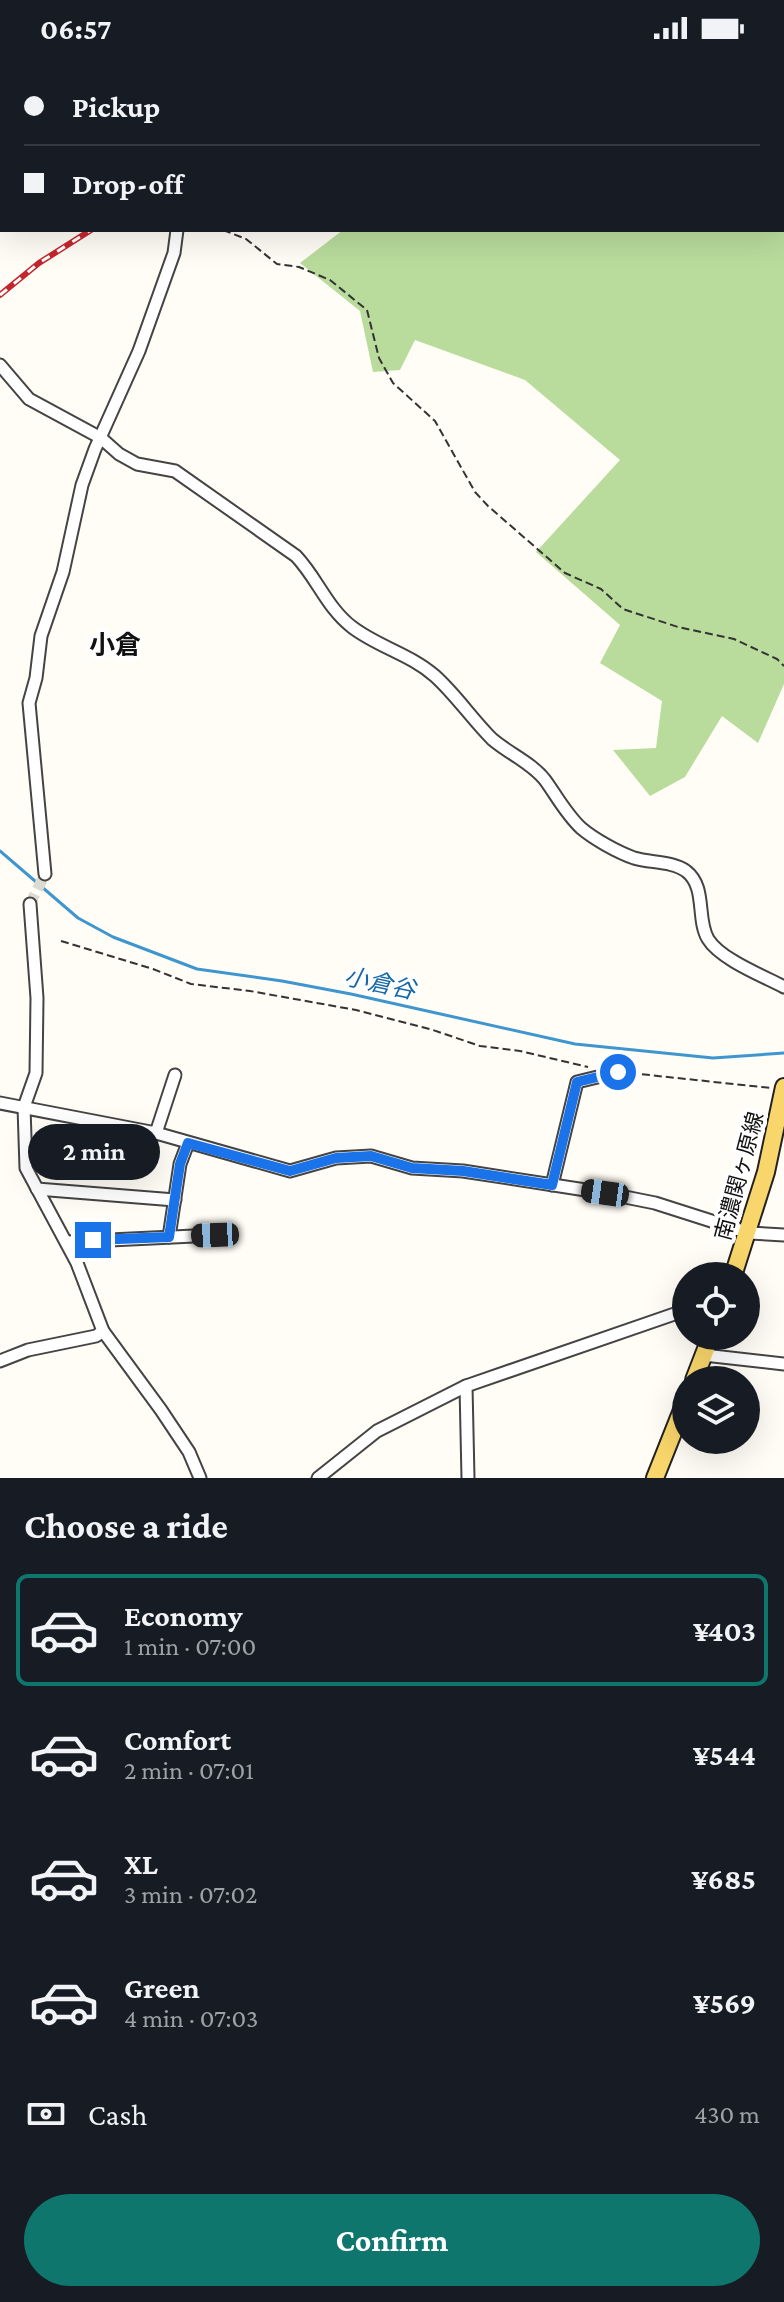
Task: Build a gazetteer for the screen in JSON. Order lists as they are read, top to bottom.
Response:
{
  "streets": {
    "main road": ["南濃関ヶ原線"]
  },
  "districts": ["小倉"],
  "water": ["小倉谷"],
  "page": {
    "status": "06:57",
    "banner": ["Pickup", "Drop-off"],
    "bubble": "2 min",
    "heading": "Choose a ride",
    "list": [
      {
        "name": "Economy",
        "note": "1 min · 07:00",
        "value": "¥403"
      },
      {
        "name": "Comfort",
        "note": "2 min · 07:01",
        "value": "¥544"
      },
      {
        "name": "XL",
        "note": "3 min · 07:02",
        "value": "¥685"
      },
      {
        "name": "Green",
        "note": "4 min · 07:03",
        "value": "¥569"
      }
    ],
    "pay": ["Cash", "430 m"],
    "buttons": "Confirm"
  }
}
